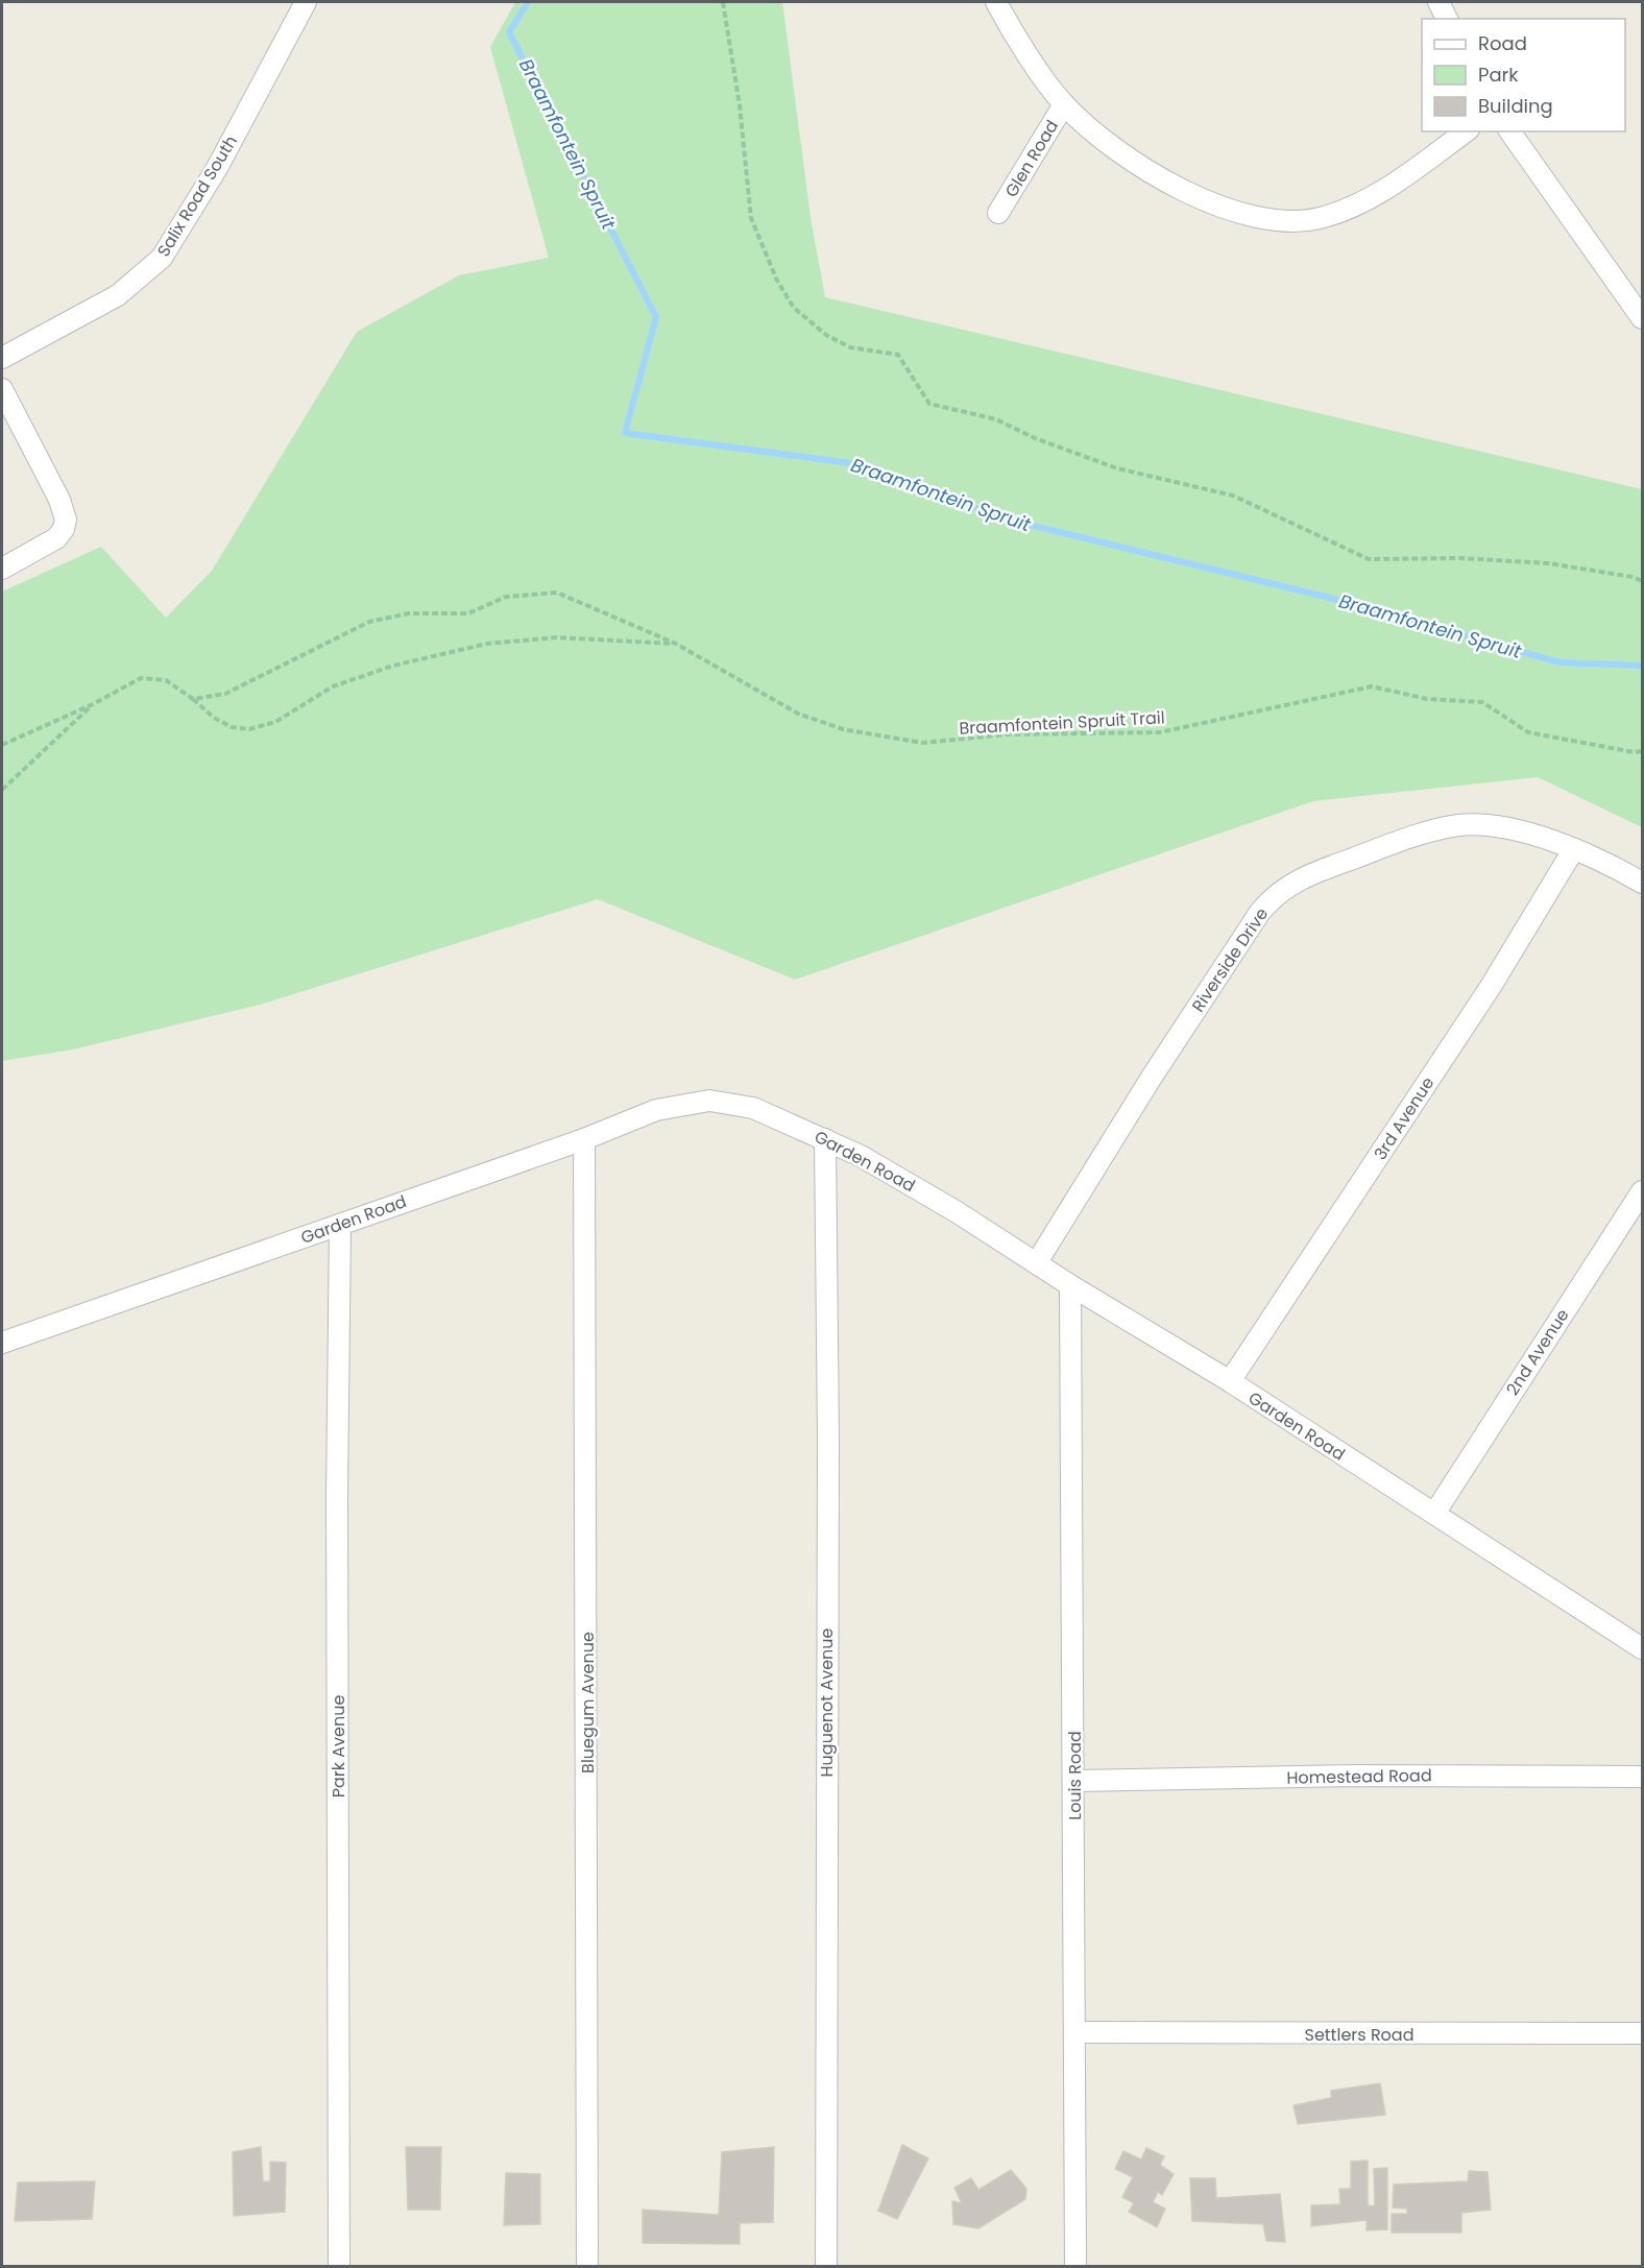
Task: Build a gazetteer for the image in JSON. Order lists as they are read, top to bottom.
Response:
{
  "streets": {
    "street": [
      "Glen Road",
      "Salix Road South",
      "Riverside Drive",
      "3rd Avenue",
      "Garden Road",
      "2nd Avenue",
      "Bluegum Avenue",
      "Huguenot Avenue",
      "Park Avenue",
      "Louis Road",
      "Homestead Road",
      "Settlers Road"
    ],
    "path": ["Braamfontein Spruit Trail"]
  },
  "crossings": [
    ["Riverside Drive", "3rd Avenue"],
    ["Riverside Drive", "Garden Road"],
    ["3rd Avenue", "Garden Road"],
    ["Garden Road", "2nd Avenue"],
    ["Garden Road", "Bluegum Avenue"],
    ["Garden Road", "Huguenot Avenue"],
    ["Garden Road", "Park Avenue"],
    ["Garden Road", "Louis Road"],
    ["Louis Road", "Homestead Road"],
    ["Louis Road", "Settlers Road"]
  ],
  "water": ["Braamfontein Spruit"],
  "legend": ["Road", "Park", "Building"]
}
